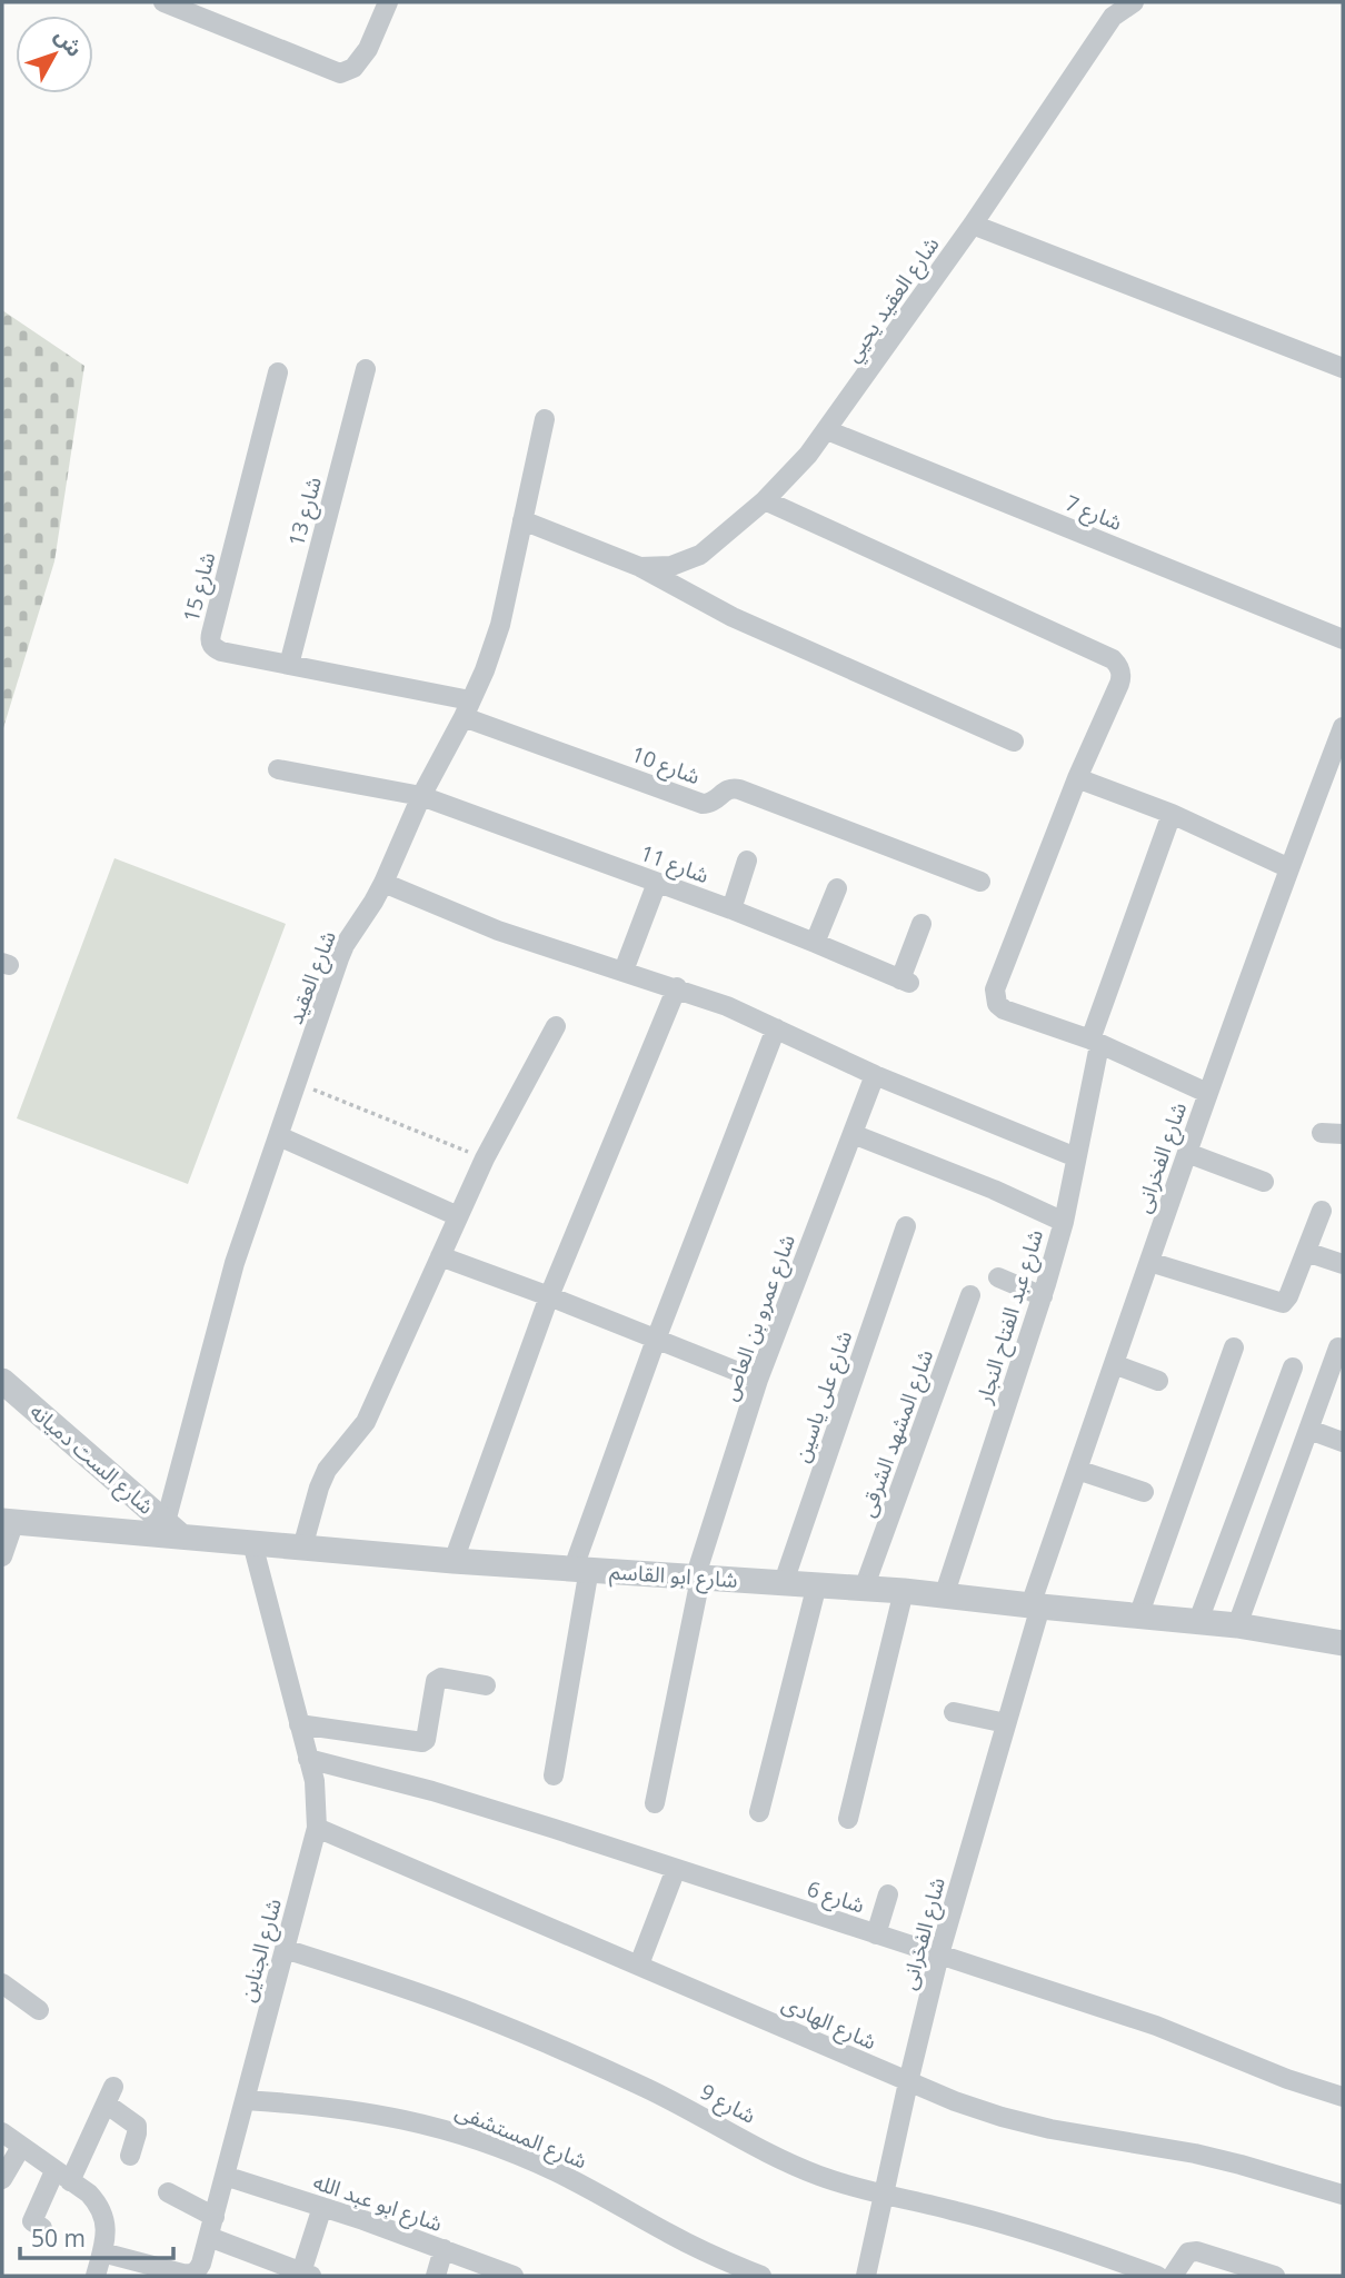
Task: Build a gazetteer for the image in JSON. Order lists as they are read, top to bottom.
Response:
{
  "streets": {
    "street": [
      "شارع العقيد يحيي",
      "شارع 13",
      "شارع 7",
      "شارع 15",
      "شارع 10",
      "شارع 11",
      "شارع العقيد",
      "شارع الفخرانى",
      "شارع عبد الفتاح النجار",
      "شارع عمرو بن العاص",
      "شارع على ياسين",
      "شارع المشهد الشرقى",
      "شارع الست دميانه",
      "شارع ابو القاسم",
      "شارع 6",
      "شارع الجناين",
      "شارع الهادى",
      "شارع 9",
      "شارع المستشفى",
      "شارع ابو عبد الله"
    ]
  },
  "crossings": [
    ["شارع العقيد يحيي", "شارع 7"],
    ["شارع 13", "شارع 15"],
    ["شارع 15", "شارع 10"],
    ["شارع 15", "شارع العقيد"],
    ["شارع 10", "شارع العقيد"],
    ["شارع 11", "شارع العقيد"],
    ["شارع العقيد", "شارع الست دميانه"],
    ["شارع العقيد", "شارع ابو القاسم"],
    ["شارع الفخرانى", "شارع ابو القاسم"],
    ["شارع الفخرانى", "شارع 6"],
    ["شارع الفخرانى", "شارع الهادى"],
    ["شارع الفخرانى", "شارع 9"],
    ["شارع عبد الفتاح النجار", "شارع ابو القاسم"],
    ["شارع عمرو بن العاص", "شارع ابو القاسم"],
    ["شارع على ياسين", "شارع ابو القاسم"],
    ["شارع المشهد الشرقى", "شارع ابو القاسم"],
    ["شارع الست دميانه", "شارع ابو القاسم"],
    ["شارع ابو القاسم", "شارع الجناين"],
    ["شارع 6", "شارع الجناين"],
    ["شارع الجناين", "شارع الهادى"],
    ["شارع الجناين", "شارع 9"],
    ["شارع الجناين", "شارع المستشفى"],
    ["شارع الجناين", "شارع ابو عبد الله"]
  ],
  "scale_bar": "50 m",
  "north": "top right"
}
